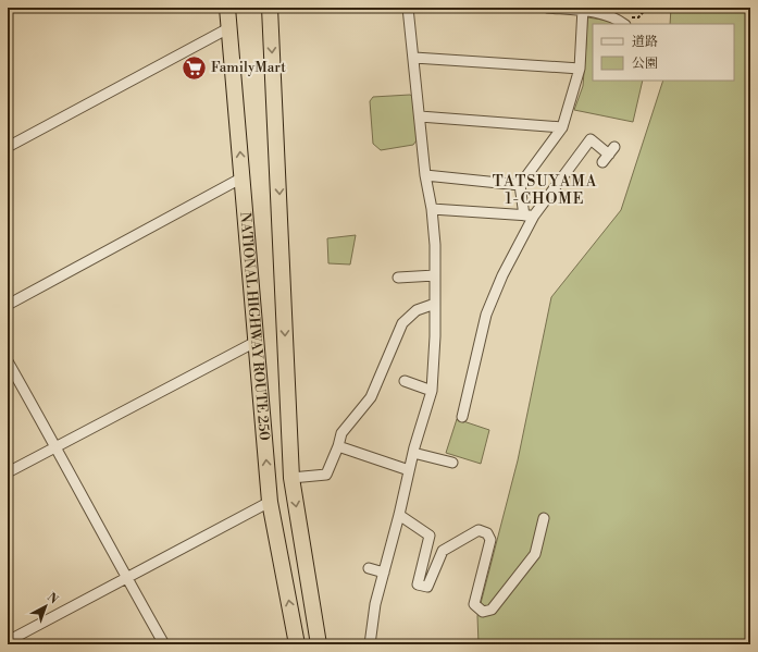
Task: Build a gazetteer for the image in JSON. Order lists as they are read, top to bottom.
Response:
{
  "streets": {
    "highway": ["NATIONAL HIGHWAY ROUTE 250"]
  },
  "districts": ["TATSUYAMA 1-CHOME"],
  "places": {
    "supermarket": ["FamilyMart"]
  },
  "legend": ["道路", "公園"],
  "north": "top right"
}
